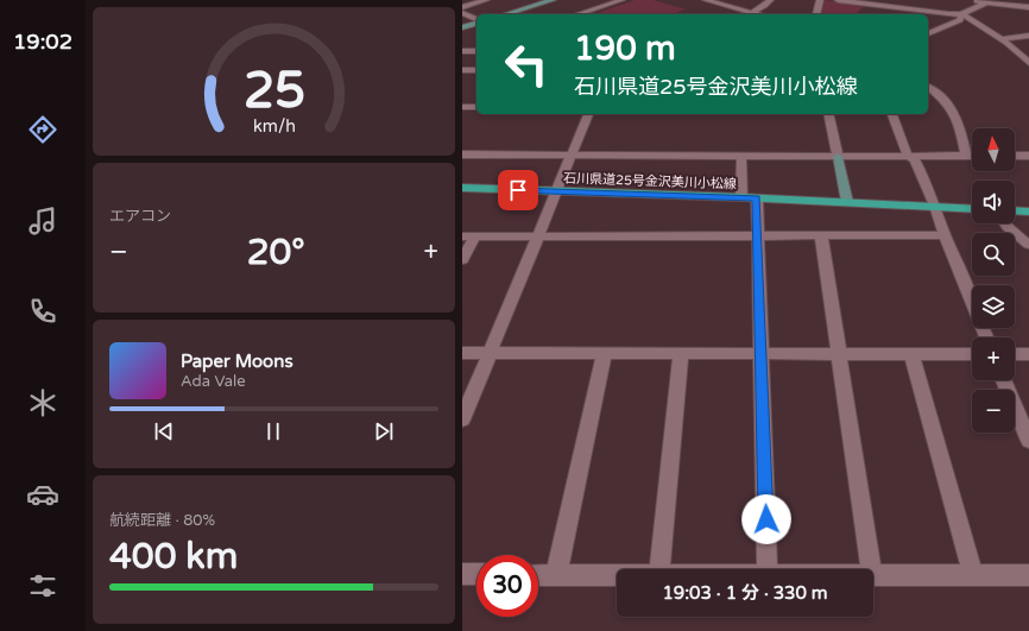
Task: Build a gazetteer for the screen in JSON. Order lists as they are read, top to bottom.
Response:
{
  "streets": {
    "main road": ["石川県道25号金沢美川小松線"]
  },
  "north": "top",
  "page": {
    "tabs": "19:02",
    "turn": ["190 m", "石川県道25号金沢美川小松線"],
    "map_buttons": ["+", "−"],
    "tile": [
      "エアコン",
      ["航続距離 · 80%", "400 km"]
    ],
    "heat": ["−", "20°", "+"],
    "song": ["Paper Moons", "Ada Vale"],
    "limit": "30",
    "trip": "19:03 · 1 分 · 330 m",
    "gauge": ["25", "km/h"]
  }
}
